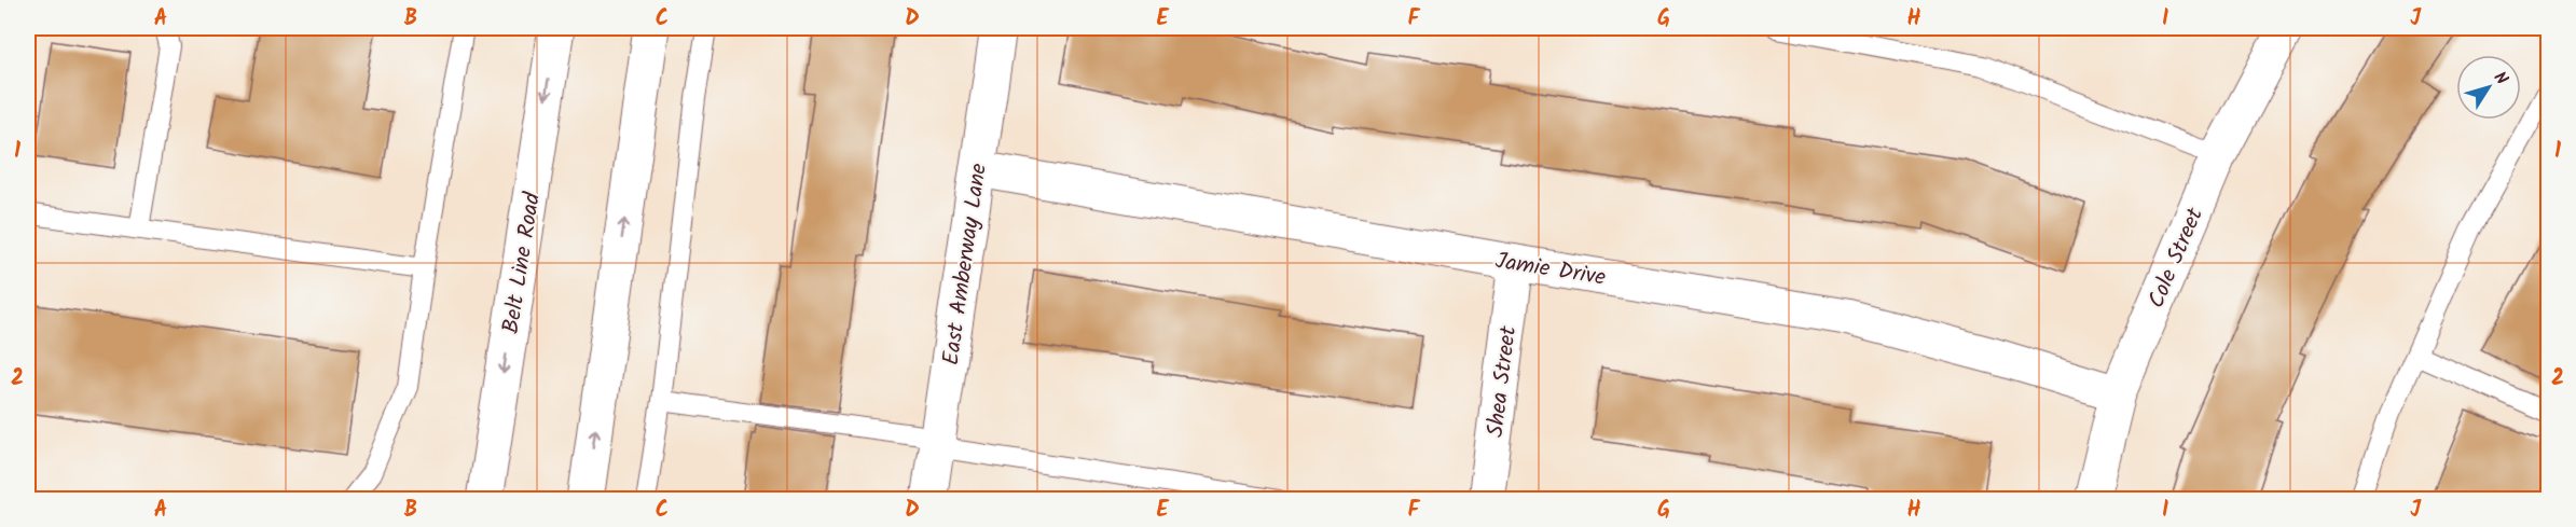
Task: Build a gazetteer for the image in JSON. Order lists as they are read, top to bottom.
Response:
{
  "streets": {
    "street": [
      "Cole Street",
      "Belt Line Road",
      "East Amberway Lane",
      "Jamie Drive",
      "Shea Street"
    ]
  },
  "crossings": [
    ["Cole Street", "Jamie Drive"],
    ["East Amberway Lane", "Jamie Drive"],
    ["Jamie Drive", "Shea Street"]
  ],
  "north": "top right",
  "grid": {
    "columns": [
      "A",
      "B",
      "C",
      "D",
      "E",
      "F",
      "G",
      "H",
      "I",
      "J"
    ],
    "rows": ["1", "2"]
  }
}
